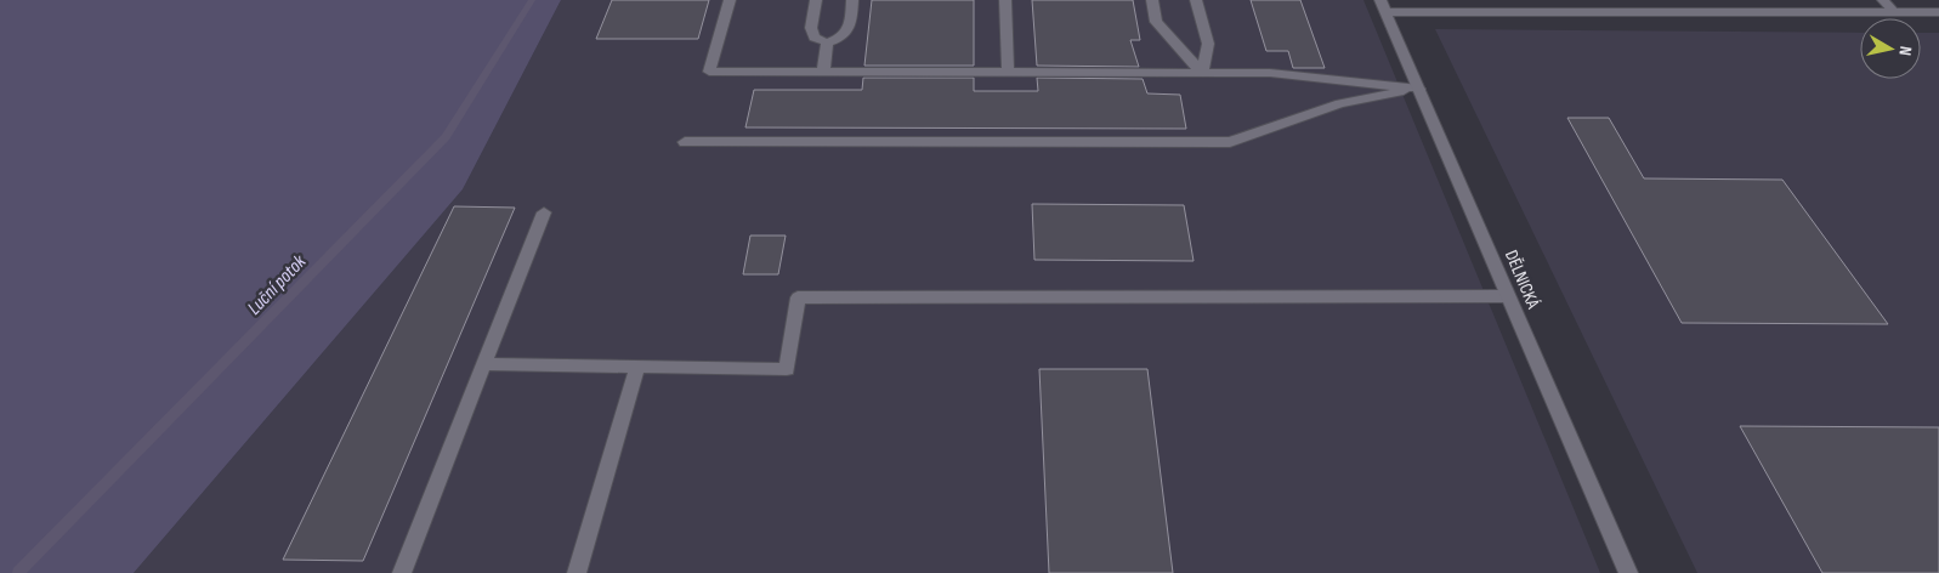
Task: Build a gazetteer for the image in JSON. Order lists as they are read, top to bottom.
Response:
{
  "streets": {
    "street": ["DĚLNICKÁ"]
  },
  "water": ["Luční potok"],
  "north": "right"
}
